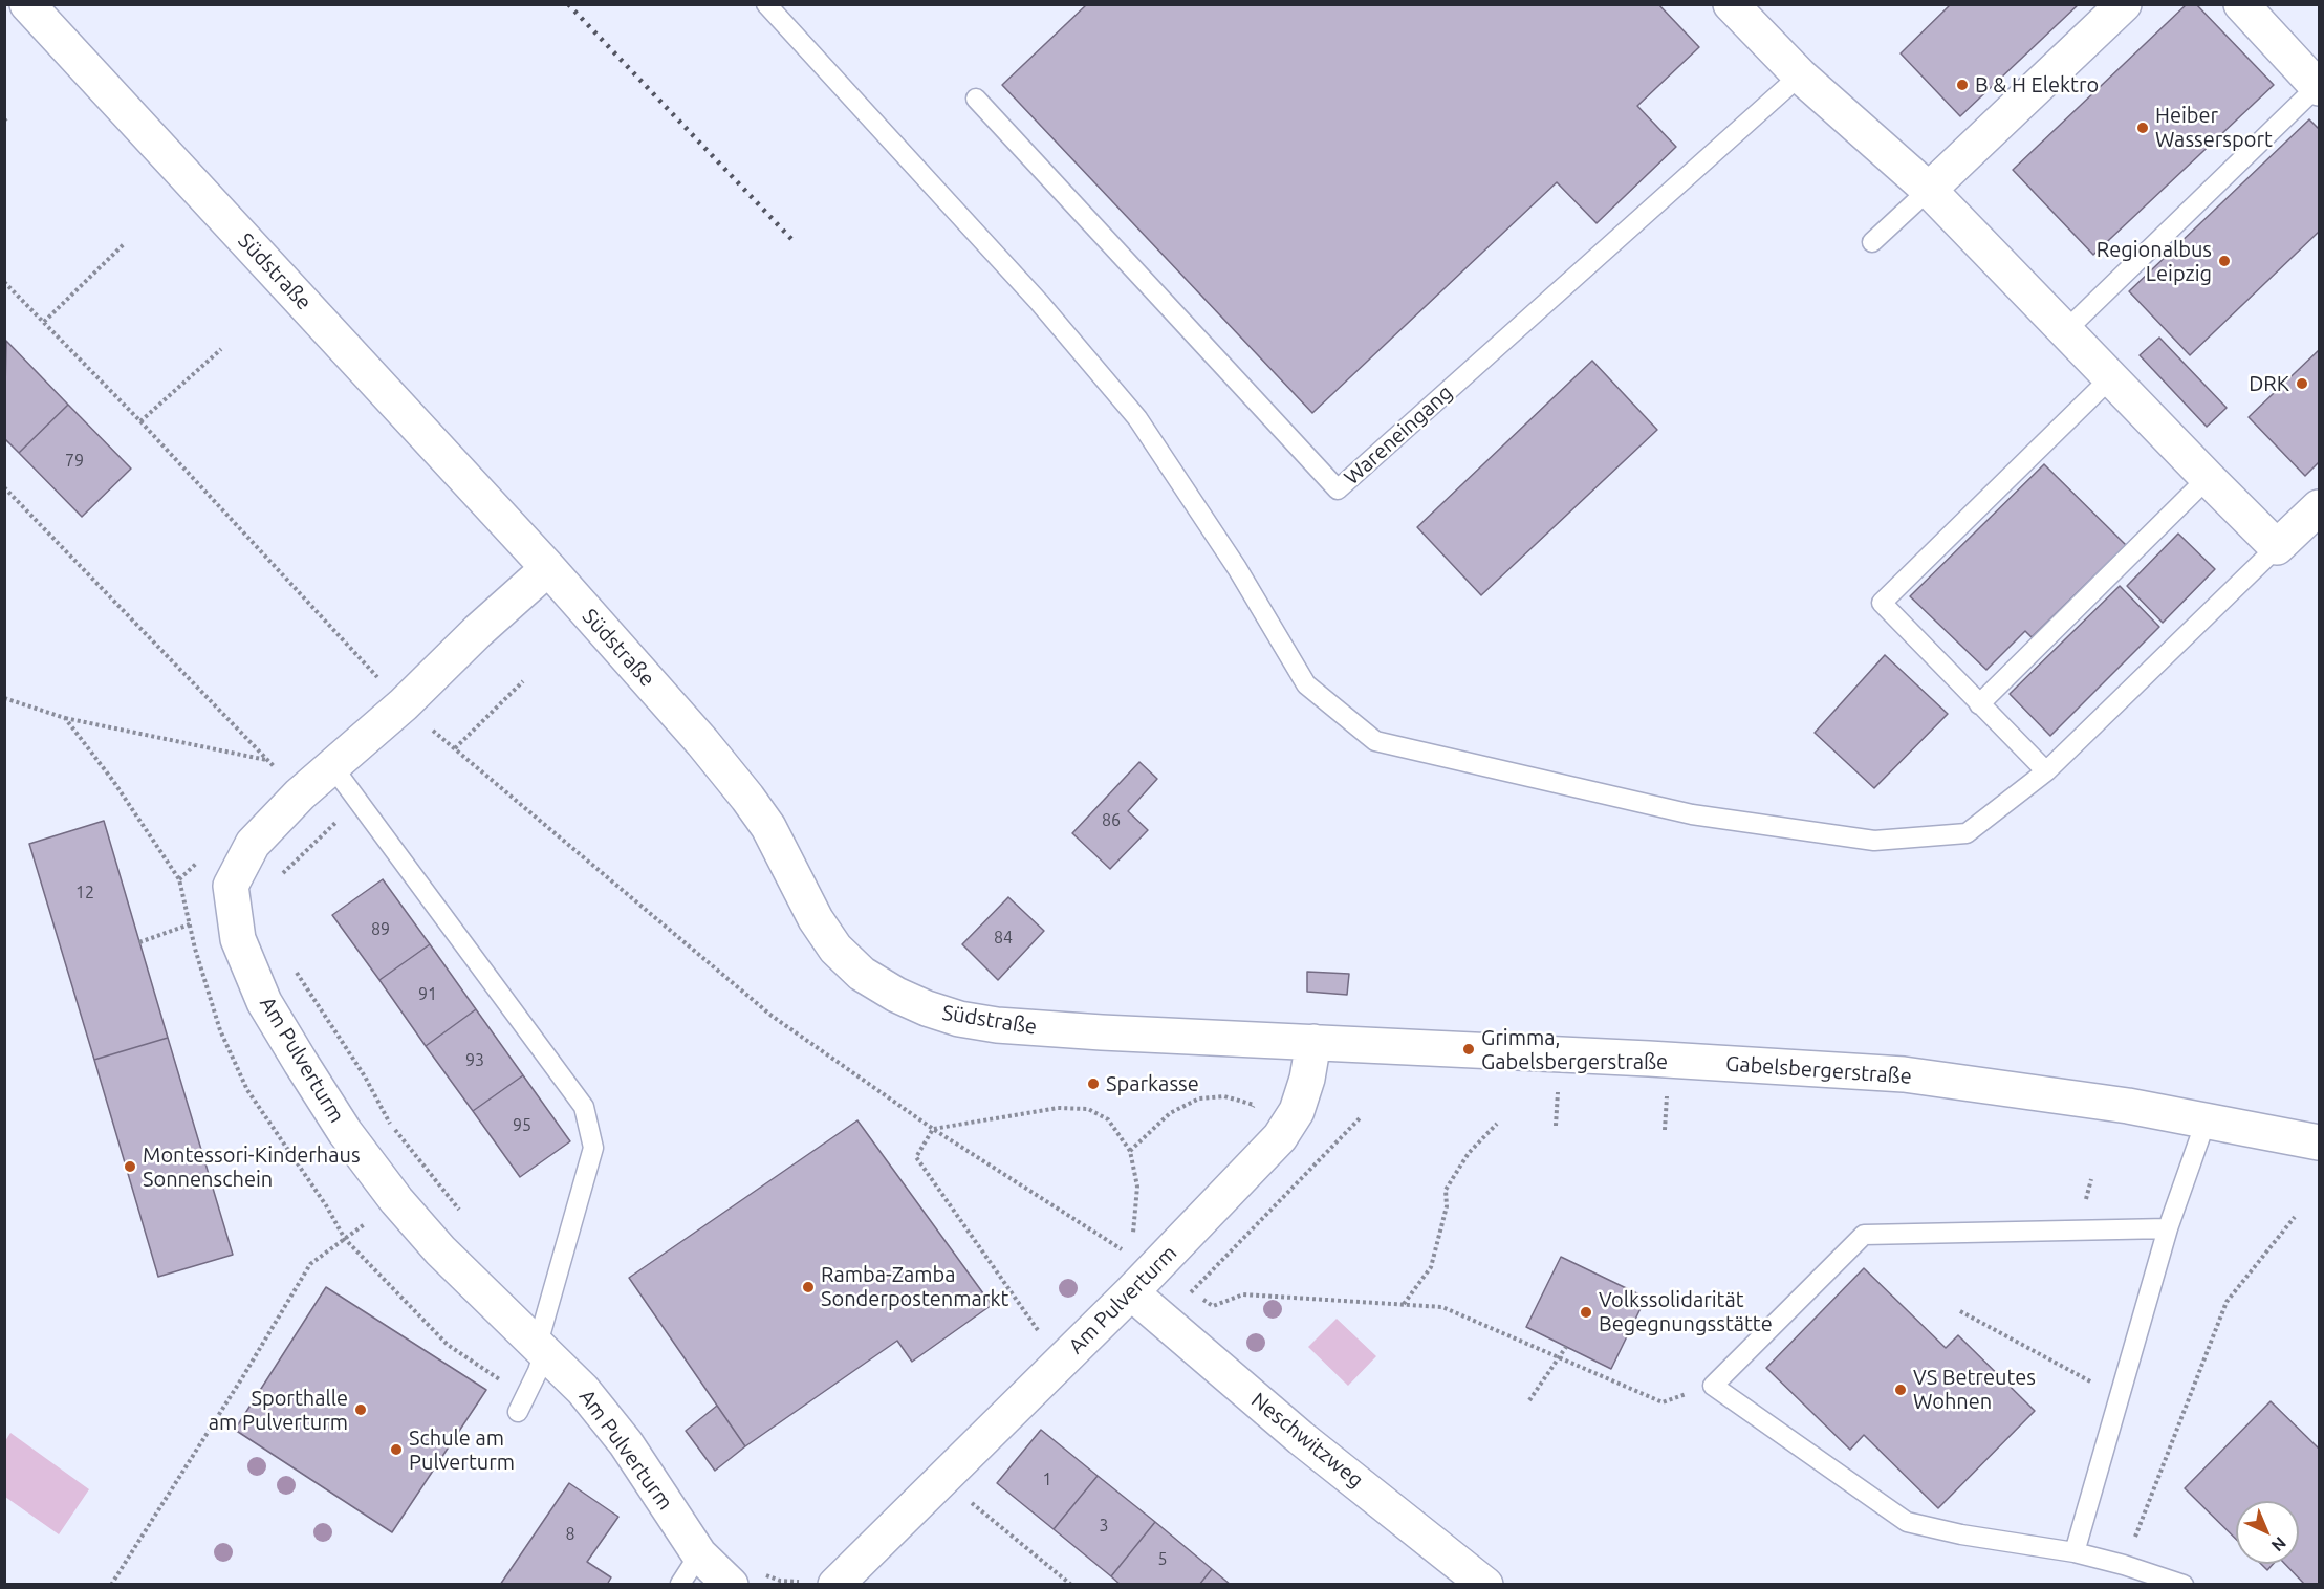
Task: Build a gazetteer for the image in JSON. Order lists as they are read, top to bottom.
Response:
{
  "streets": {
    "street": [
      "Südstraße",
      "Am Pulverturm",
      "Gabelsbergerstraße",
      "Neschwitzweg"
    ],
    "lane": ["Wareneingang"]
  },
  "crossings": [
    ["Südstraße", "Am Pulverturm"],
    ["Südstraße", "Gabelsbergerstraße"],
    ["Am Pulverturm", "Gabelsbergerstraße"],
    ["Am Pulverturm", "Neschwitzweg"]
  ],
  "places": [
    "B & H Elektro",
    "Heiber Wassersport",
    "Regionalbus Leipzig",
    "DRK",
    "Grimma, Gabelsbergerstraße",
    "Sparkasse",
    "Montessori-Kinderhaus Sonnenschein",
    "Ramba-Zamba Sonderpostenmarkt",
    "Volkssolidarität Begegnungsstätte",
    "VS Betreutes Wohnen",
    "Sporthalle am Pulverturm",
    "Schule am Pulverturm"
  ],
  "house_numbers": [
    "79",
    "86",
    "12",
    "89",
    "84",
    "91",
    "93",
    "95",
    "1",
    "3",
    "8",
    "5"
  ],
  "north": "bottom right"
}
